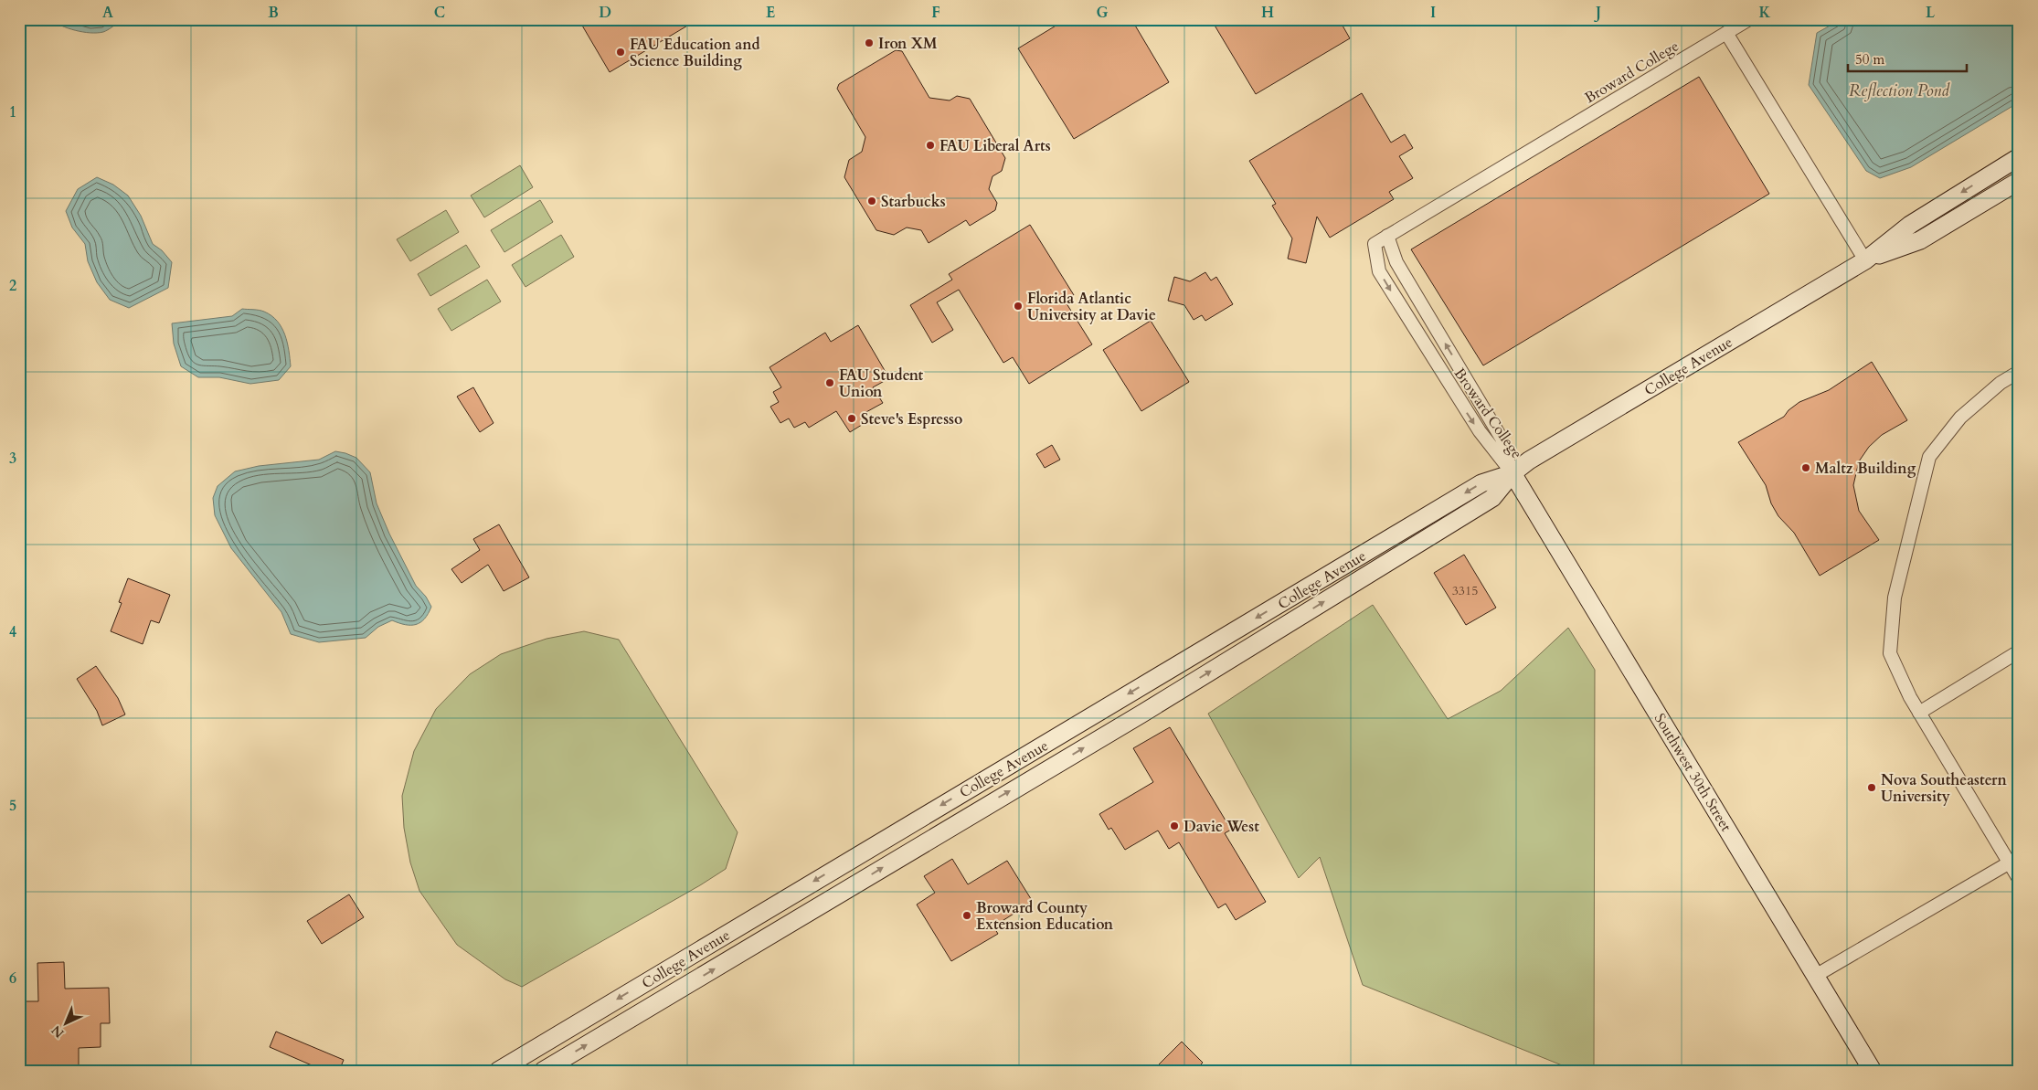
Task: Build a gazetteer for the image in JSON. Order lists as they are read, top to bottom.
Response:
{
  "streets": {
    "street": ["Broward College", "College Avenue", "Southwest 30th Street"]
  },
  "crossings": [
    ["Broward College", "College Avenue"],
    ["Broward College", "Southwest 30th Street"],
    ["College Avenue", "Southwest 30th Street"]
  ],
  "water": ["Reflection Pond"],
  "places": [
    "Iron XM",
    "FAU Education and Science Building",
    "FAU Liberal Arts",
    "Starbucks",
    "Florida Atlantic University at Davie",
    "FAU Student Union",
    "Steve's Espresso",
    "Maltz Building",
    "Nova Southeastern University",
    "Davie West",
    "Broward County Extension Education"
  ],
  "house_numbers": ["3315"],
  "scale_bar": "50 m",
  "north": "bottom left",
  "grid": {
    "columns": [
      "A",
      "B",
      "C",
      "D",
      "E",
      "F",
      "G",
      "H",
      "I",
      "J",
      "K",
      "L"
    ],
    "rows": [
      "1",
      "2",
      "3",
      "4",
      "5",
      "6"
    ]
  }
}
